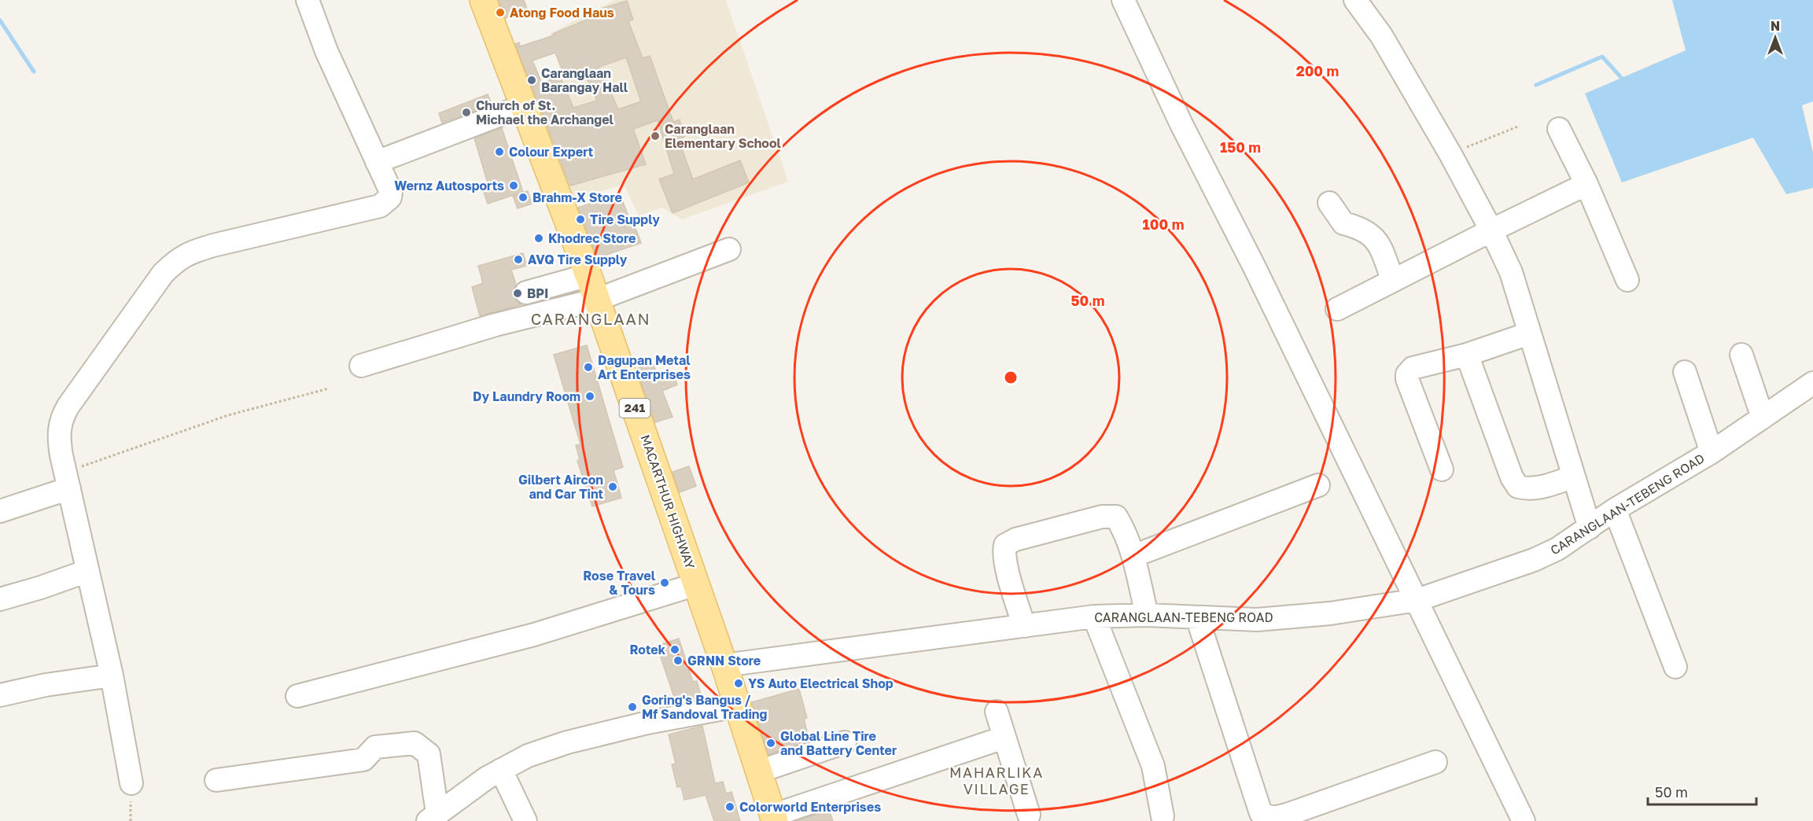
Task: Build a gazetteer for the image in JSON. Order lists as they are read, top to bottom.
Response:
{
  "streets": {
    "main road": ["241", "MACARTHUR HIGHWAY"],
    "street": ["CARANGLAAN-TEBENG ROAD"]
  },
  "crossings": [
    ["MACARTHUR HIGHWAY", "CARANGLAAN-TEBENG ROAD"]
  ],
  "districts": ["CARANGLAAN", "MAHARLIKA VILLAGE"],
  "places": [
    "Atong Food Haus",
    "Caranglaan Barangay Hall",
    "Church of St. Michael the Archangel",
    "Caranglaan Elementary School",
    "Colour Expert",
    "Wernz Autosports",
    "Brahm-X Store",
    "Tire Supply",
    "Khodrec Store",
    "AVQ Tire Supply",
    "BPI",
    "Dagupan Metal Art Enterprises",
    "Dy Laundry Room",
    "Gilbert Aircon and Car Tint",
    "Rose Travel & Tours",
    "Rotek",
    "GRNN Store",
    "YS Auto Electrical Shop",
    "Goring's Bangus / Mf Sandoval Trading",
    "Global Line Tire and Battery Center",
    "Colorworld Enterprises"
  ],
  "scale_bar": "50 m",
  "north": "top",
  "rings": [
    "200 m",
    "150 m",
    "100 m",
    "50 m"
  ]
}
